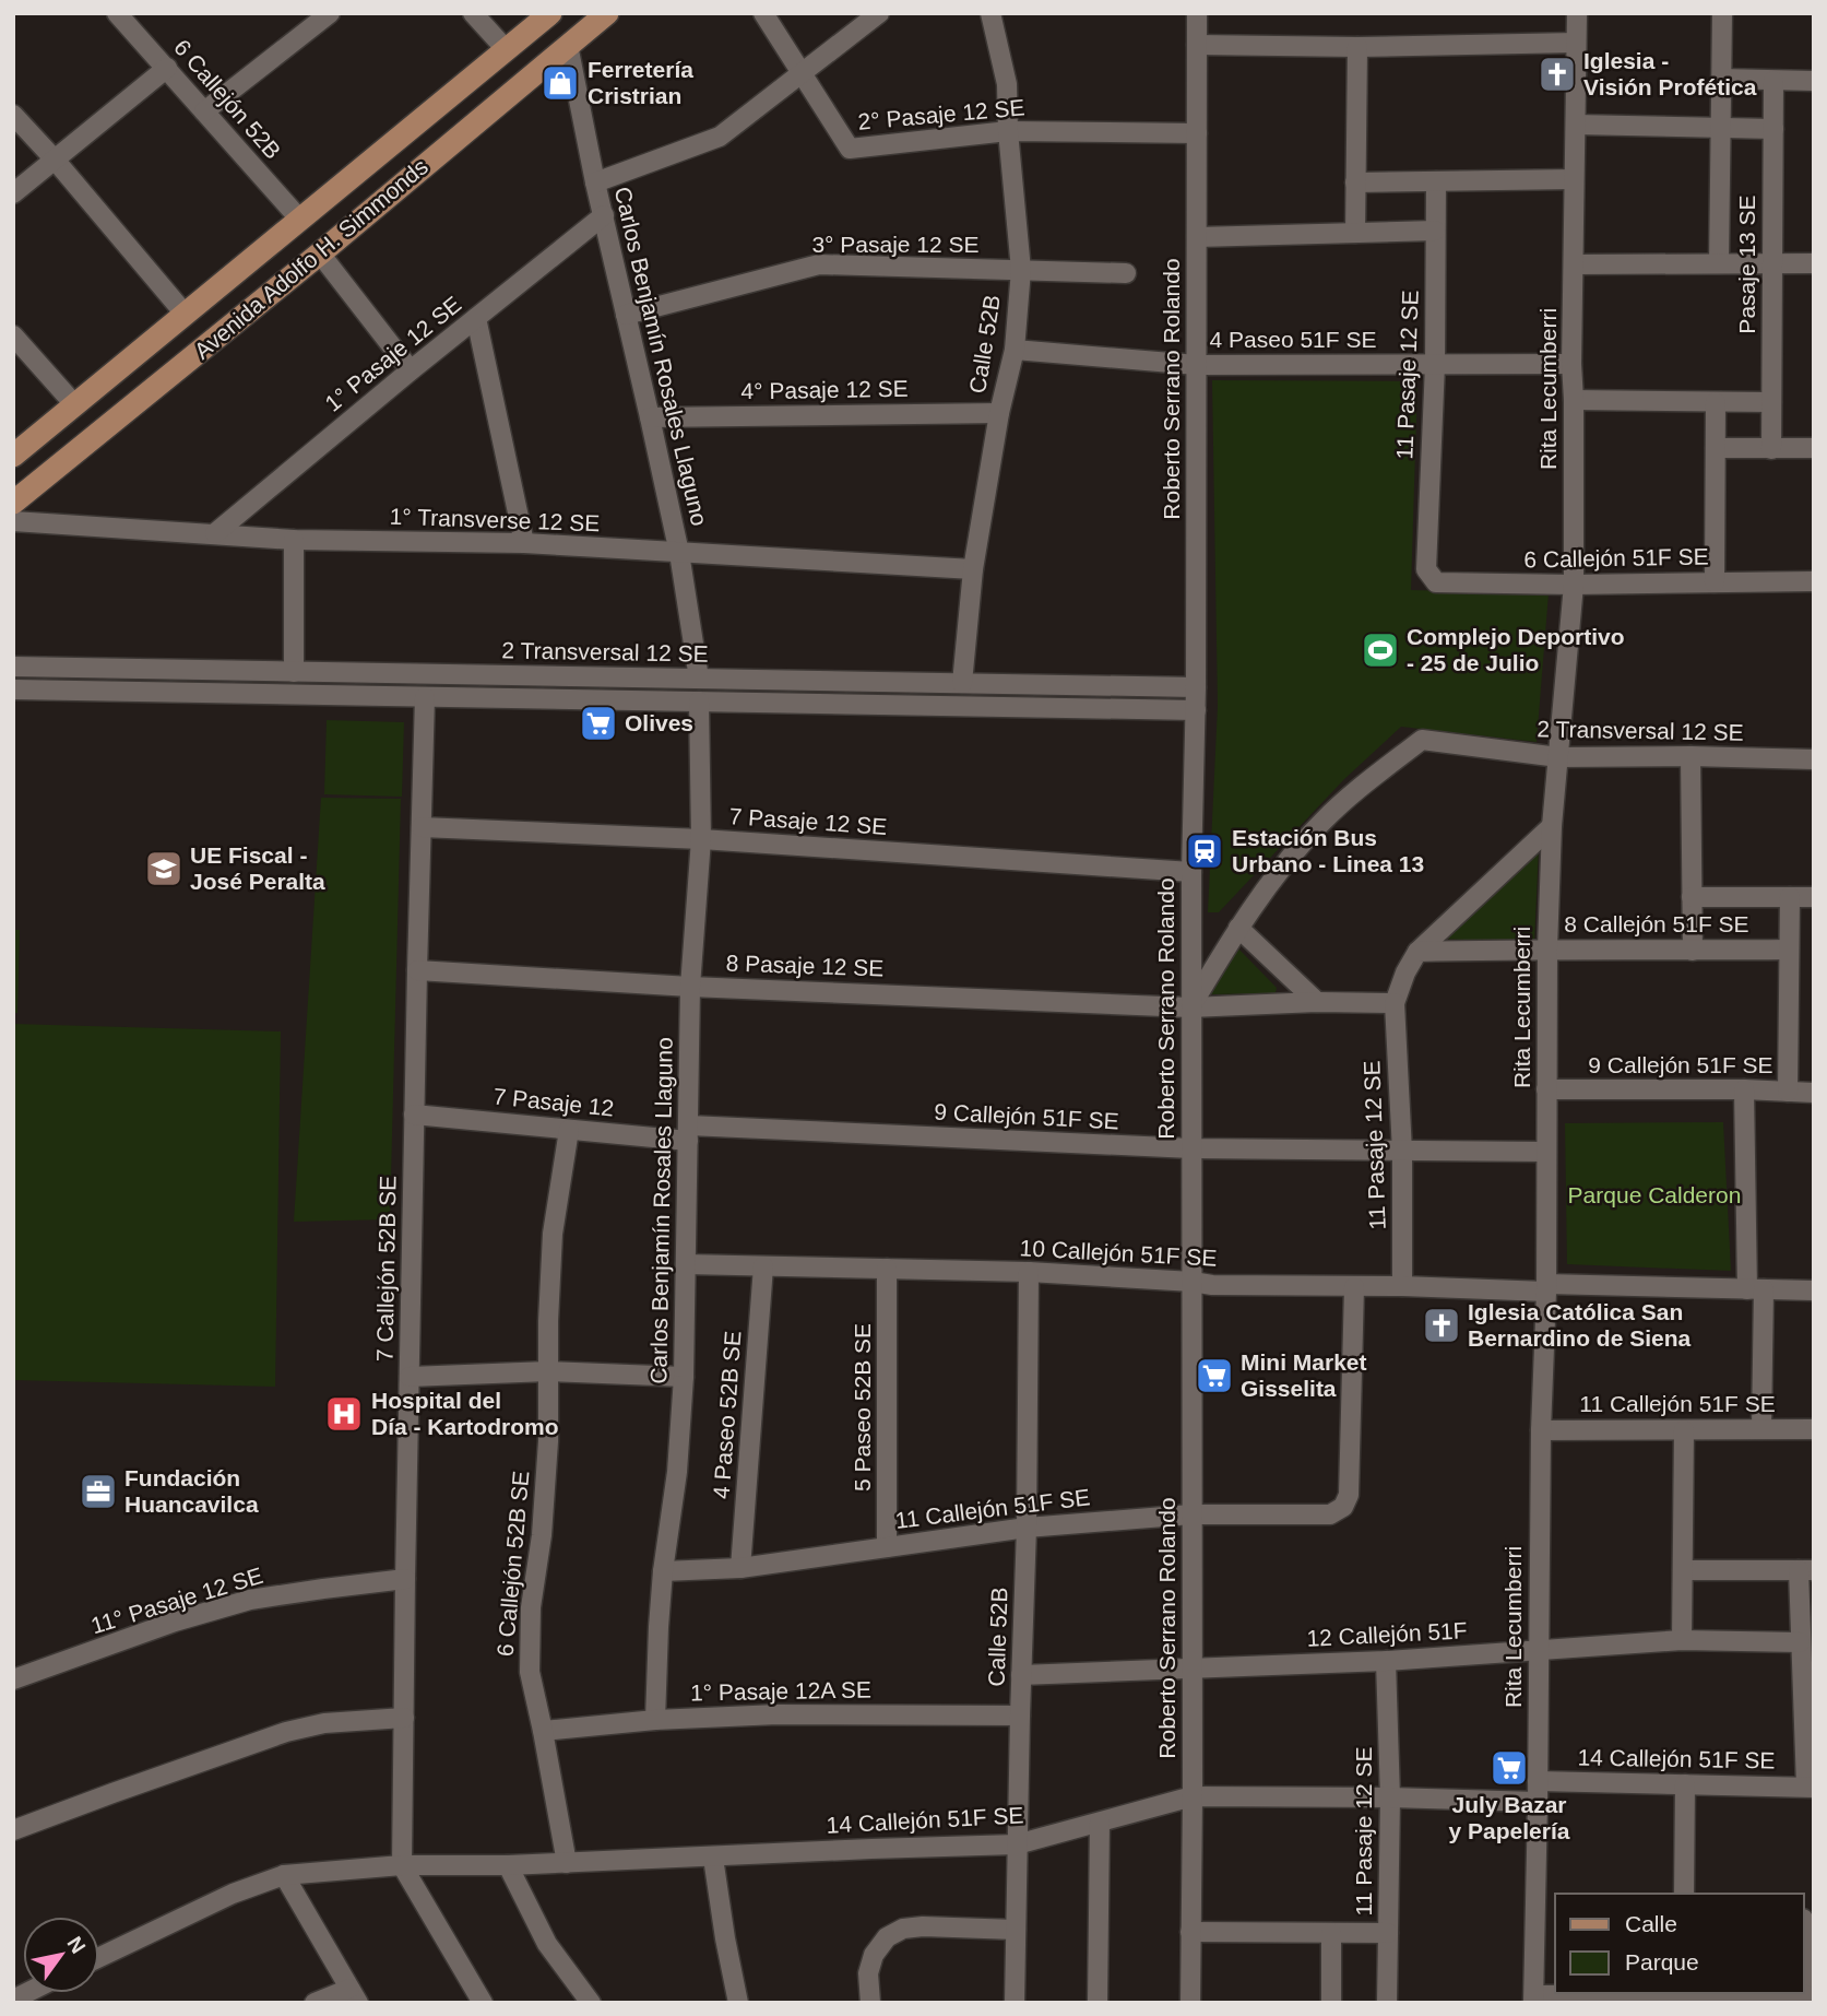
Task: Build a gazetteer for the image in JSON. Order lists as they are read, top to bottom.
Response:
{
  "streets": {
    "main road": ["Avenida Adolfo H. Simmonds"],
    "street": [
      "6 Callejón 52B",
      "2° Pasaje 12 SE",
      "3° Pasaje 12 SE",
      "Pasaje 13 SE",
      "4 Paseo 51F SE",
      "Calle 52B",
      "1° Pasaje 12 SE",
      "Carlos Benjamín Rosales Llaguno",
      "11 Pasaje 12 SE",
      "Roberto Serrano Rolando",
      "Rita Lecumberri",
      "4° Pasaje 12 SE",
      "1° Transverse 12 SE",
      "6 Callejón 51F SE",
      "2 Transversal 12 SE",
      "7 Pasaje 12 SE",
      "8 Callejón 51F SE",
      "8 Pasaje 12 SE",
      "9 Callejón 51F SE",
      "7 Pasaje 12",
      "10 Callejón 51F SE",
      "7 Callejón 52B SE",
      "11 Callejón 51F SE",
      "5 Paseo 52B SE",
      "4 Paseo 52B SE",
      "6 Callejón 52B SE",
      "11° Pasaje 12 SE",
      "12 Callejón 51F",
      "1° Pasaje 12A SE",
      "14 Callejón 51F SE"
    ]
  },
  "crossings": [
    ["6 Callejón 52B", "Avenida Adolfo H. Simmonds"],
    ["2° Pasaje 12 SE", "Calle 52B"],
    ["2° Pasaje 12 SE", "Roberto Serrano Rolando"],
    ["3° Pasaje 12 SE", "Calle 52B"],
    ["3° Pasaje 12 SE", "Carlos Benjamín Rosales Llaguno"],
    ["Avenida Adolfo H. Simmonds", "Carlos Benjamín Rosales Llaguno"],
    ["4 Paseo 51F SE", "Calle 52B"],
    ["4 Paseo 51F SE", "11 Pasaje 12 SE"],
    ["4 Paseo 51F SE", "Roberto Serrano Rolando"],
    ["4 Paseo 51F SE", "Rita Lecumberri"],
    ["Calle 52B", "4° Pasaje 12 SE"],
    ["Calle 52B", "1° Transverse 12 SE"],
    ["Calle 52B", "2 Transversal 12 SE"],
    ["Calle 52B", "10 Callejón 51F SE"],
    ["Calle 52B", "11 Callejón 51F SE"],
    ["Calle 52B", "12 Callejón 51F"],
    ["Calle 52B", "1° Pasaje 12A SE"],
    ["Calle 52B", "14 Callejón 51F SE"],
    ["1° Pasaje 12 SE", "Carlos Benjamín Rosales Llaguno"],
    ["1° Pasaje 12 SE", "1° Transverse 12 SE"],
    ["Carlos Benjamín Rosales Llaguno", "4° Pasaje 12 SE"],
    ["Carlos Benjamín Rosales Llaguno", "1° Transverse 12 SE"],
    ["Carlos Benjamín Rosales Llaguno", "2 Transversal 12 SE"],
    ["Carlos Benjamín Rosales Llaguno", "7 Pasaje 12 SE"],
    ["Carlos Benjamín Rosales Llaguno", "8 Pasaje 12 SE"],
    ["Carlos Benjamín Rosales Llaguno", "9 Callejón 51F SE"],
    ["Carlos Benjamín Rosales Llaguno", "7 Pasaje 12"],
    ["Carlos Benjamín Rosales Llaguno", "10 Callejón 51F SE"],
    ["Carlos Benjamín Rosales Llaguno", "11 Callejón 51F SE"],
    ["Carlos Benjamín Rosales Llaguno", "1° Pasaje 12A SE"],
    ["11 Pasaje 12 SE", "6 Callejón 51F SE"],
    ["11 Pasaje 12 SE", "9 Callejón 51F SE"],
    ["11 Pasaje 12 SE", "10 Callejón 51F SE"],
    ["11 Pasaje 12 SE", "12 Callejón 51F"],
    ["11 Pasaje 12 SE", "14 Callejón 51F SE"],
    ["Roberto Serrano Rolando", "2 Transversal 12 SE"],
    ["Roberto Serrano Rolando", "7 Pasaje 12 SE"],
    ["Roberto Serrano Rolando", "8 Pasaje 12 SE"],
    ["Roberto Serrano Rolando", "9 Callejón 51F SE"],
    ["Roberto Serrano Rolando", "10 Callejón 51F SE"],
    ["Roberto Serrano Rolando", "11 Callejón 51F SE"],
    ["Roberto Serrano Rolando", "12 Callejón 51F"],
    ["Roberto Serrano Rolando", "14 Callejón 51F SE"],
    ["Rita Lecumberri", "6 Callejón 51F SE"],
    ["Rita Lecumberri", "2 Transversal 12 SE"],
    ["Rita Lecumberri", "8 Callejón 51F SE"],
    ["Rita Lecumberri", "9 Callejón 51F SE"],
    ["Rita Lecumberri", "10 Callejón 51F SE"],
    ["Rita Lecumberri", "11 Callejón 51F SE"],
    ["Rita Lecumberri", "12 Callejón 51F"],
    ["Rita Lecumberri", "14 Callejón 51F SE"],
    ["2 Transversal 12 SE", "7 Callejón 52B SE"],
    ["7 Pasaje 12 SE", "7 Callejón 52B SE"],
    ["8 Pasaje 12 SE", "7 Callejón 52B SE"],
    ["9 Callejón 51F SE", "7 Pasaje 12"],
    ["7 Pasaje 12", "7 Callejón 52B SE"],
    ["7 Pasaje 12", "6 Callejón 52B SE"],
    ["10 Callejón 51F SE", "11 Callejón 51F SE"],
    ["10 Callejón 51F SE", "5 Paseo 52B SE"],
    ["10 Callejón 51F SE", "4 Paseo 52B SE"],
    ["7 Callejón 52B SE", "11° Pasaje 12 SE"],
    ["7 Callejón 52B SE", "14 Callejón 51F SE"],
    ["11 Callejón 51F SE", "5 Paseo 52B SE"],
    ["11 Callejón 51F SE", "4 Paseo 52B SE"],
    ["6 Callejón 52B SE", "1° Pasaje 12A SE"],
    ["6 Callejón 52B SE", "14 Callejón 51F SE"]
  ],
  "parks": ["Parque Calderon"],
  "places": {
    "church": ["Iglesia - Visión Profética", "Iglesia Católica San Bernardino de Siena"],
    "shop": ["Ferretería Cristrian"],
    "sports": ["Complejo Deportivo - 25 de Julio"],
    "supermarket": ["Olives", "Mini Market Gisselita", "July Bazar y Papelería"],
    "station": ["Estación Bus Urbano - Linea 13"],
    "school or university": ["UE Fiscal - José Peralta"],
    "hospital": ["Hospital del Día - Kartodromo"],
    "office": ["Fundación Huancavilca"]
  },
  "legend": ["Calle", "Parque"],
  "north": "top right"
}
